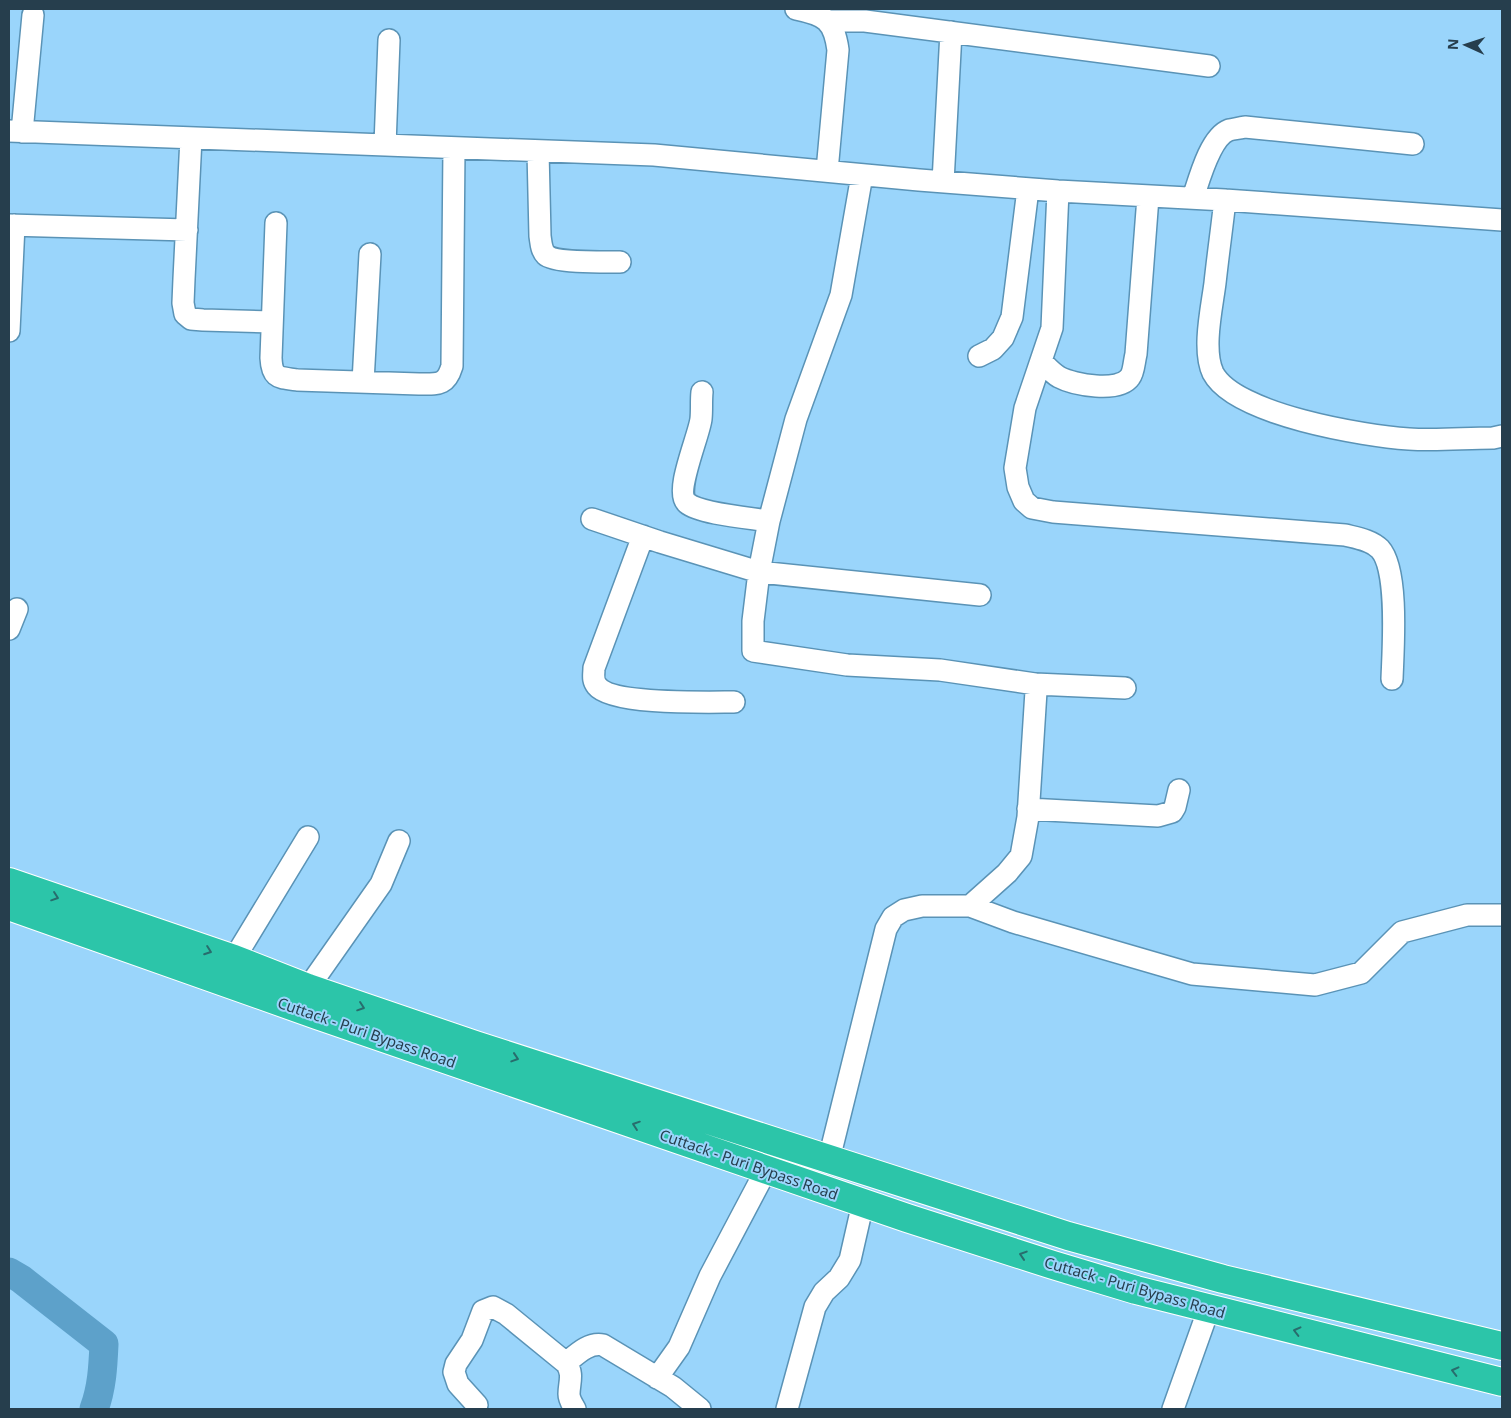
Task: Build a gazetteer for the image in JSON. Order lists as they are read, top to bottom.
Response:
{
  "streets": {
    "highway": ["Cuttack - Puri Bypass Road"]
  },
  "north": "left"
}
